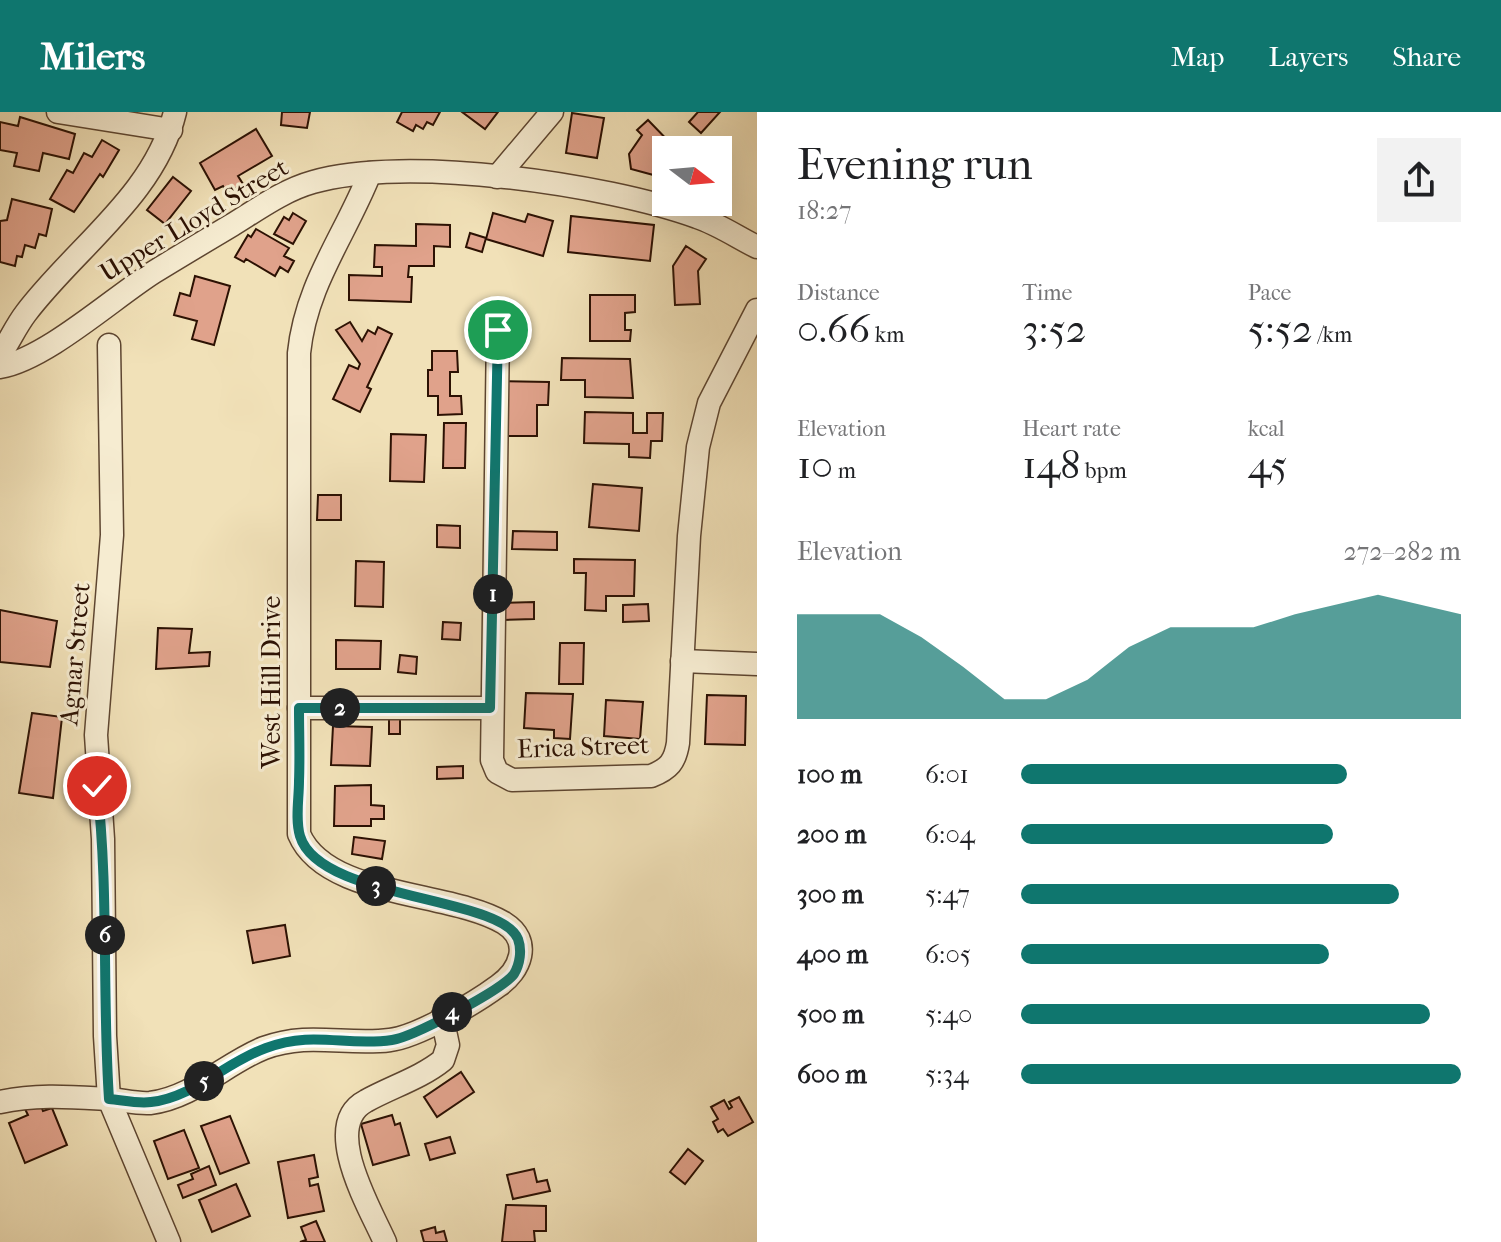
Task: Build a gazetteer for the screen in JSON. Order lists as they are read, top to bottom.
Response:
{
  "streets": {
    "street": [
      "Upper Lloyd Street",
      "Agnar Street",
      "West Hill Drive",
      "Erica Street"
    ]
  },
  "crossings": [
    ["Upper Lloyd Street", "West Hill Drive"]
  ],
  "north": "right",
  "page": {
    "header": "Milers",
    "nav": ["Map", "Layers", "Share"],
    "heading": ["Evening run", "18:27"],
    "stats": [
      ["Distance", "0.66 km"],
      ["Time", "3:52"],
      ["Pace", "5:52 /km"],
      ["Elevation", "10 m"],
      ["Heart rate", "148 bpm"],
      ["kcal", "45"]
    ],
    "chart": ["Elevation", "272–282 m"],
    "pins": [
      "1",
      "2",
      "3",
      "6",
      "4",
      "5"
    ],
    "list": [
      {
        "name": "100 m",
        "note": "6:01"
      },
      {
        "name": "200 m",
        "note": "6:04"
      },
      {
        "name": "300 m",
        "note": "5:47"
      },
      {
        "name": "400 m",
        "note": "6:05"
      },
      {
        "name": "500 m",
        "note": "5:40"
      },
      {
        "name": "600 m",
        "note": "5:34"
      }
    ]
  }
}
